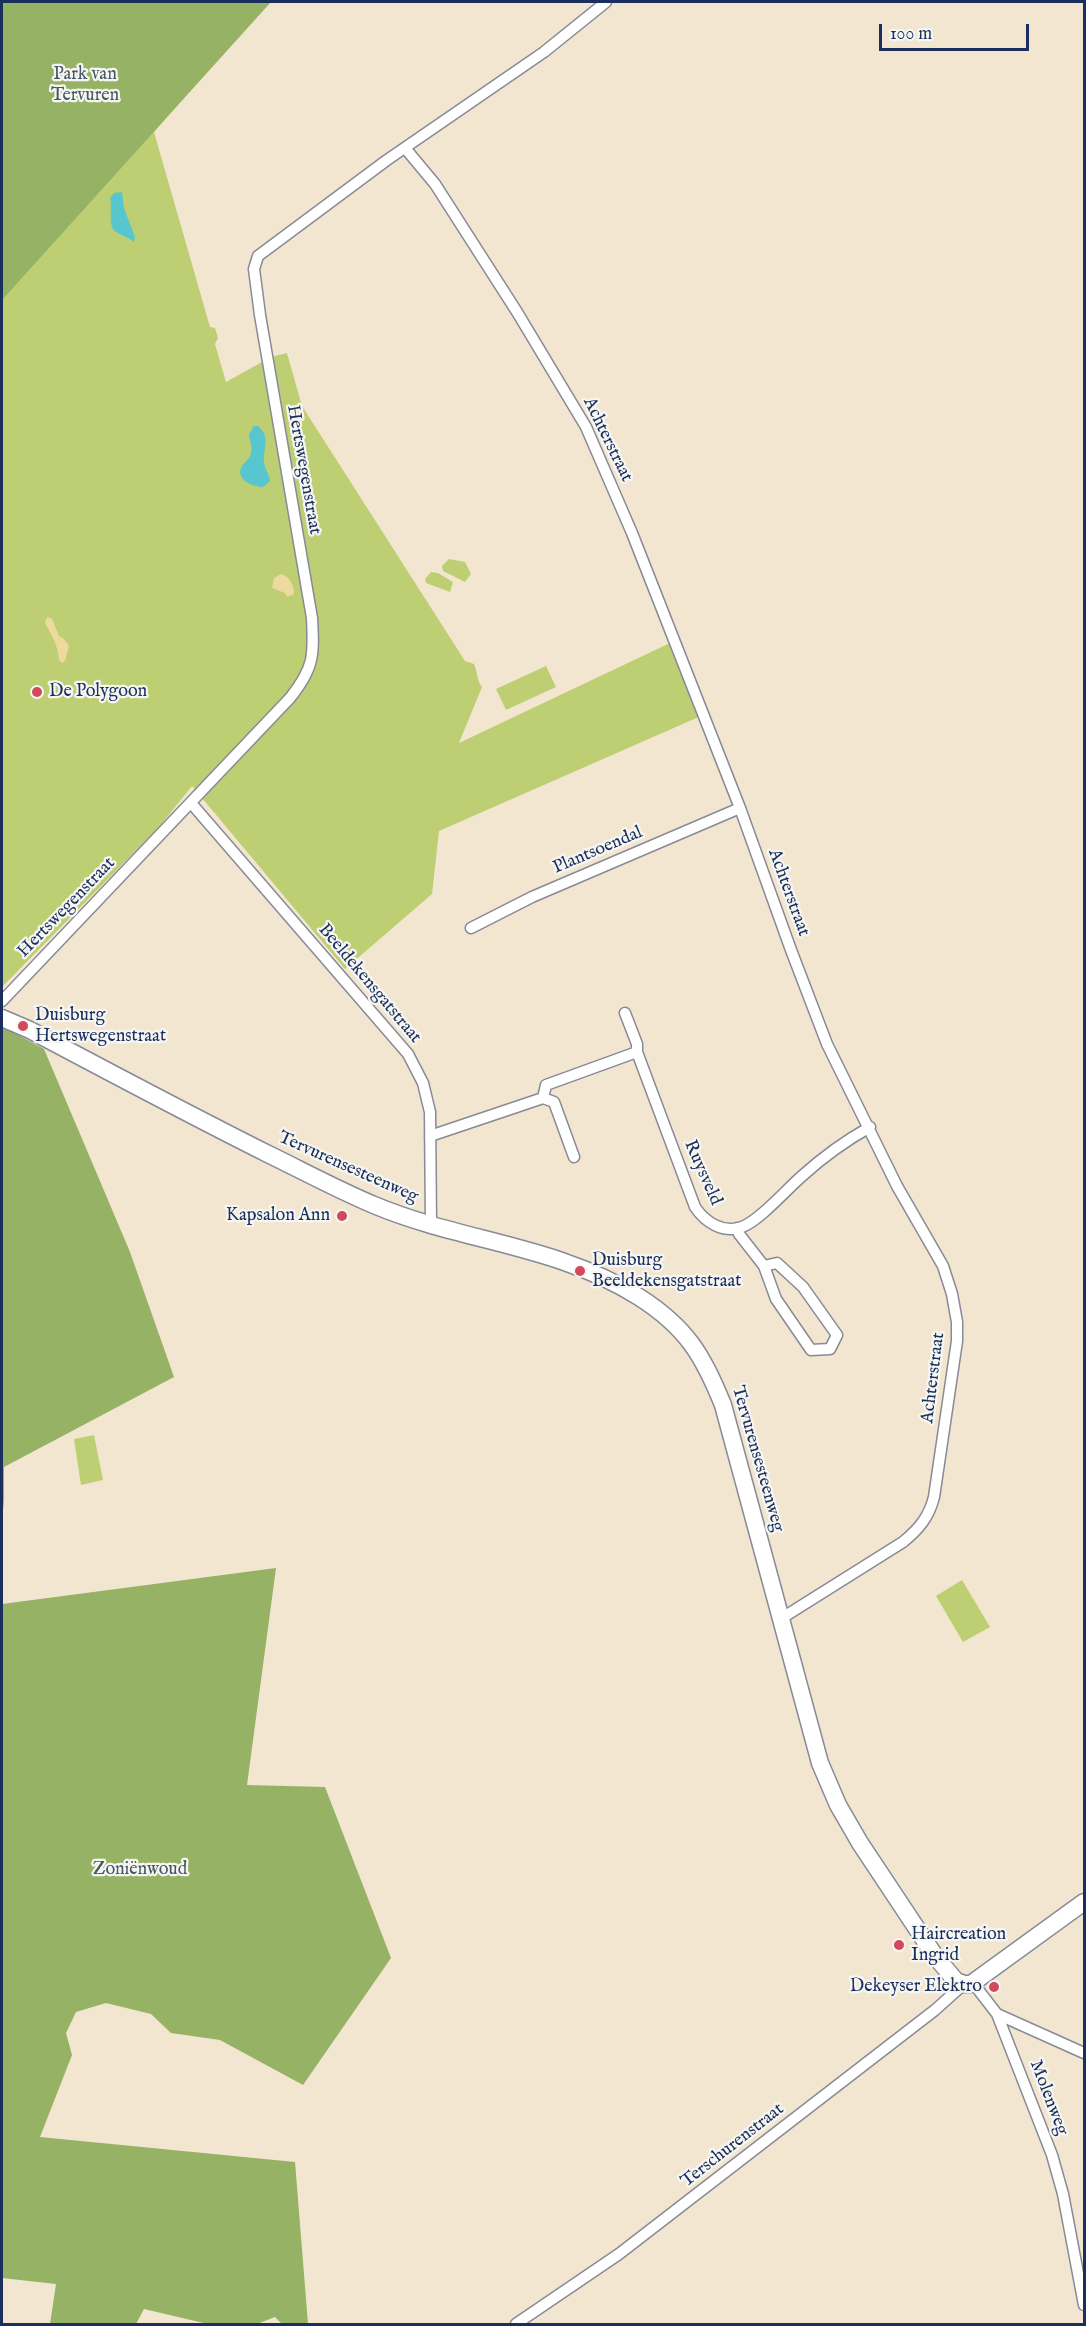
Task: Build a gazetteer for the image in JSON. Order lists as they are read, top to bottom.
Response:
{
  "streets": {
    "street": [
      "Achterstraat",
      "Hertswegenstraat",
      "Plantsoendal",
      "Beeldekensgatstraat",
      "Tervurensesteenweg",
      "Ruysveld",
      "Molenweg",
      "Terschurenstraat"
    ]
  },
  "crossings": [
    ["Achterstraat", "Hertswegenstraat"],
    ["Achterstraat", "Plantsoendal"],
    ["Achterstraat", "Tervurensesteenweg"],
    ["Hertswegenstraat", "Beeldekensgatstraat"],
    ["Beeldekensgatstraat", "Tervurensesteenweg"],
    ["Tervurensesteenweg", "Molenweg"],
    ["Tervurensesteenweg", "Terschurenstraat"],
    ["Molenweg", "Terschurenstraat"]
  ],
  "parks": ["Park van Tervuren", "Zoniënwoud"],
  "places": [
    "De Polygoon",
    "Duisburg Hertswegenstraat",
    "Kapsalon Ann",
    "Duisburg Beeldekensgatstraat",
    "Haircreation Ingrid",
    "Dekeyser Elektro"
  ],
  "scale_bar": "100 m"
}
